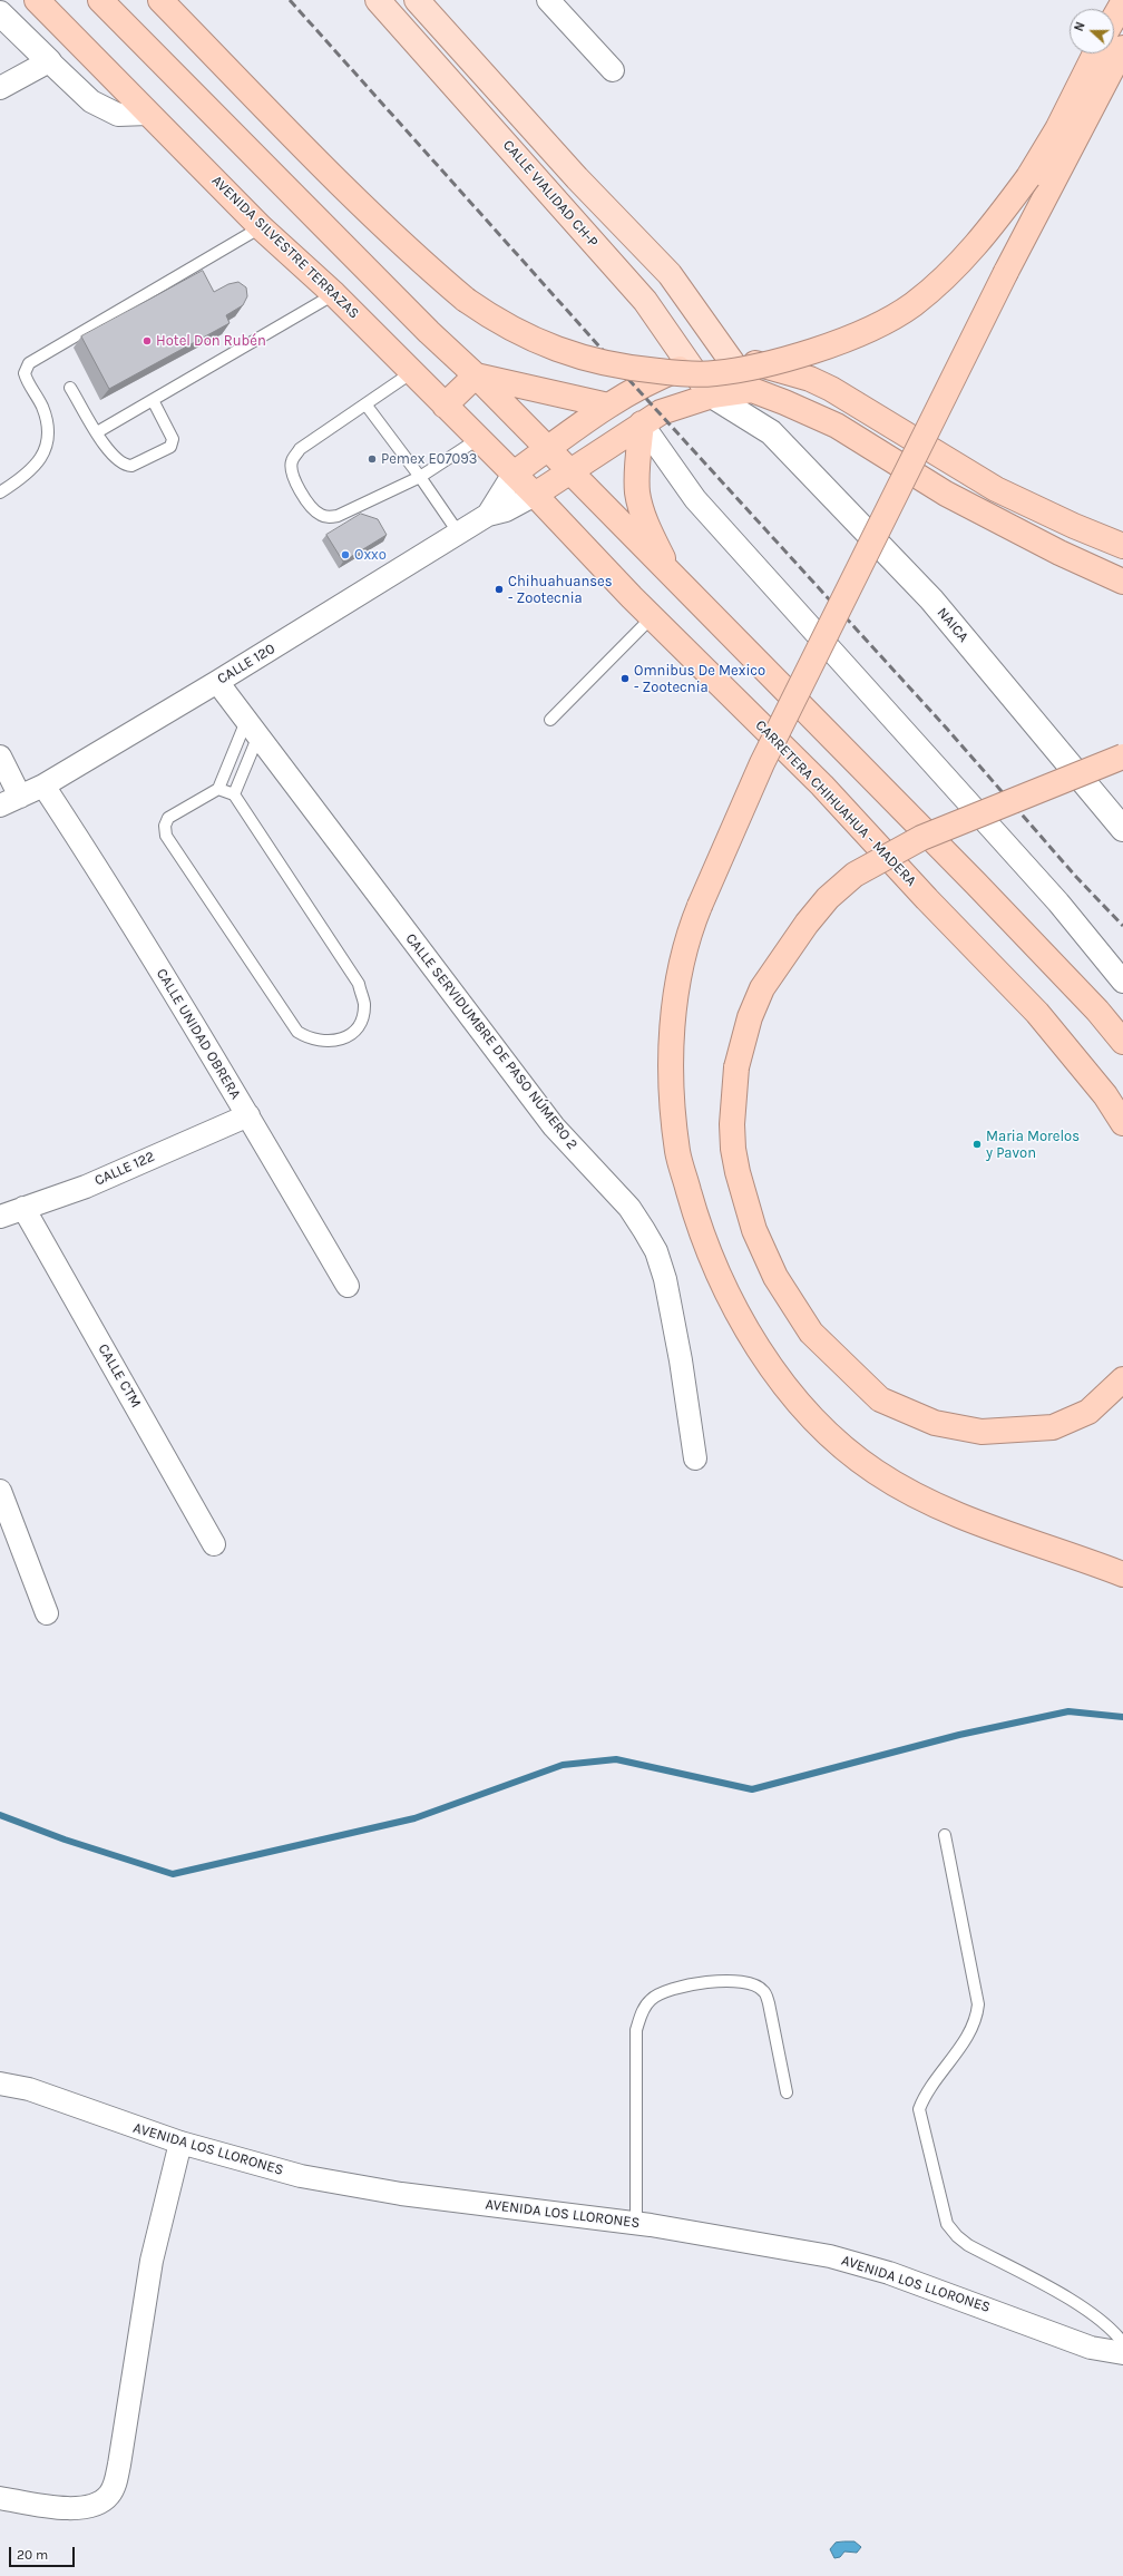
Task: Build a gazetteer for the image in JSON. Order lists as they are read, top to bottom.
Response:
{
  "streets": {
    "highway": ["AVENIDA SILVESTRE TERRAZAS", "CARRETERA CHIHUAHUA - MADERA"],
    "main road": ["CALLE VIALIDAD CH-P"],
    "street": [
      "NAICA",
      "CALLE 120",
      "CALLE UNIDAD OBRERA",
      "CALLE SERVIDUMBRE DE PASO NÚMERO 2",
      "CALLE 122",
      "CALLE CTM",
      "AVENIDA LOS LLORONES"
    ]
  },
  "crossings": [
    ["CALLE VIALIDAD CH-P", "NAICA"],
    ["AVENIDA SILVESTRE TERRAZAS", "CALLE 120"],
    ["AVENIDA SILVESTRE TERRAZAS", "CARRETERA CHIHUAHUA - MADERA"],
    ["CALLE 120", "CARRETERA CHIHUAHUA - MADERA"],
    ["CALLE 120", "CALLE UNIDAD OBRERA"],
    ["CALLE 120", "CALLE SERVIDUMBRE DE PASO NÚMERO 2"],
    ["CALLE UNIDAD OBRERA", "CALLE 122"],
    ["CALLE 122", "CALLE CTM"]
  ],
  "places": [
    "Hotel Don Rubén",
    "Pemex E07093",
    "Oxxo",
    "Chihuahuanses - Zootecnia",
    "Omnibus De Mexico - Zootecnia",
    "Maria Morelos y Pavon"
  ],
  "scale_bar": "20 m",
  "north": "left"
}
